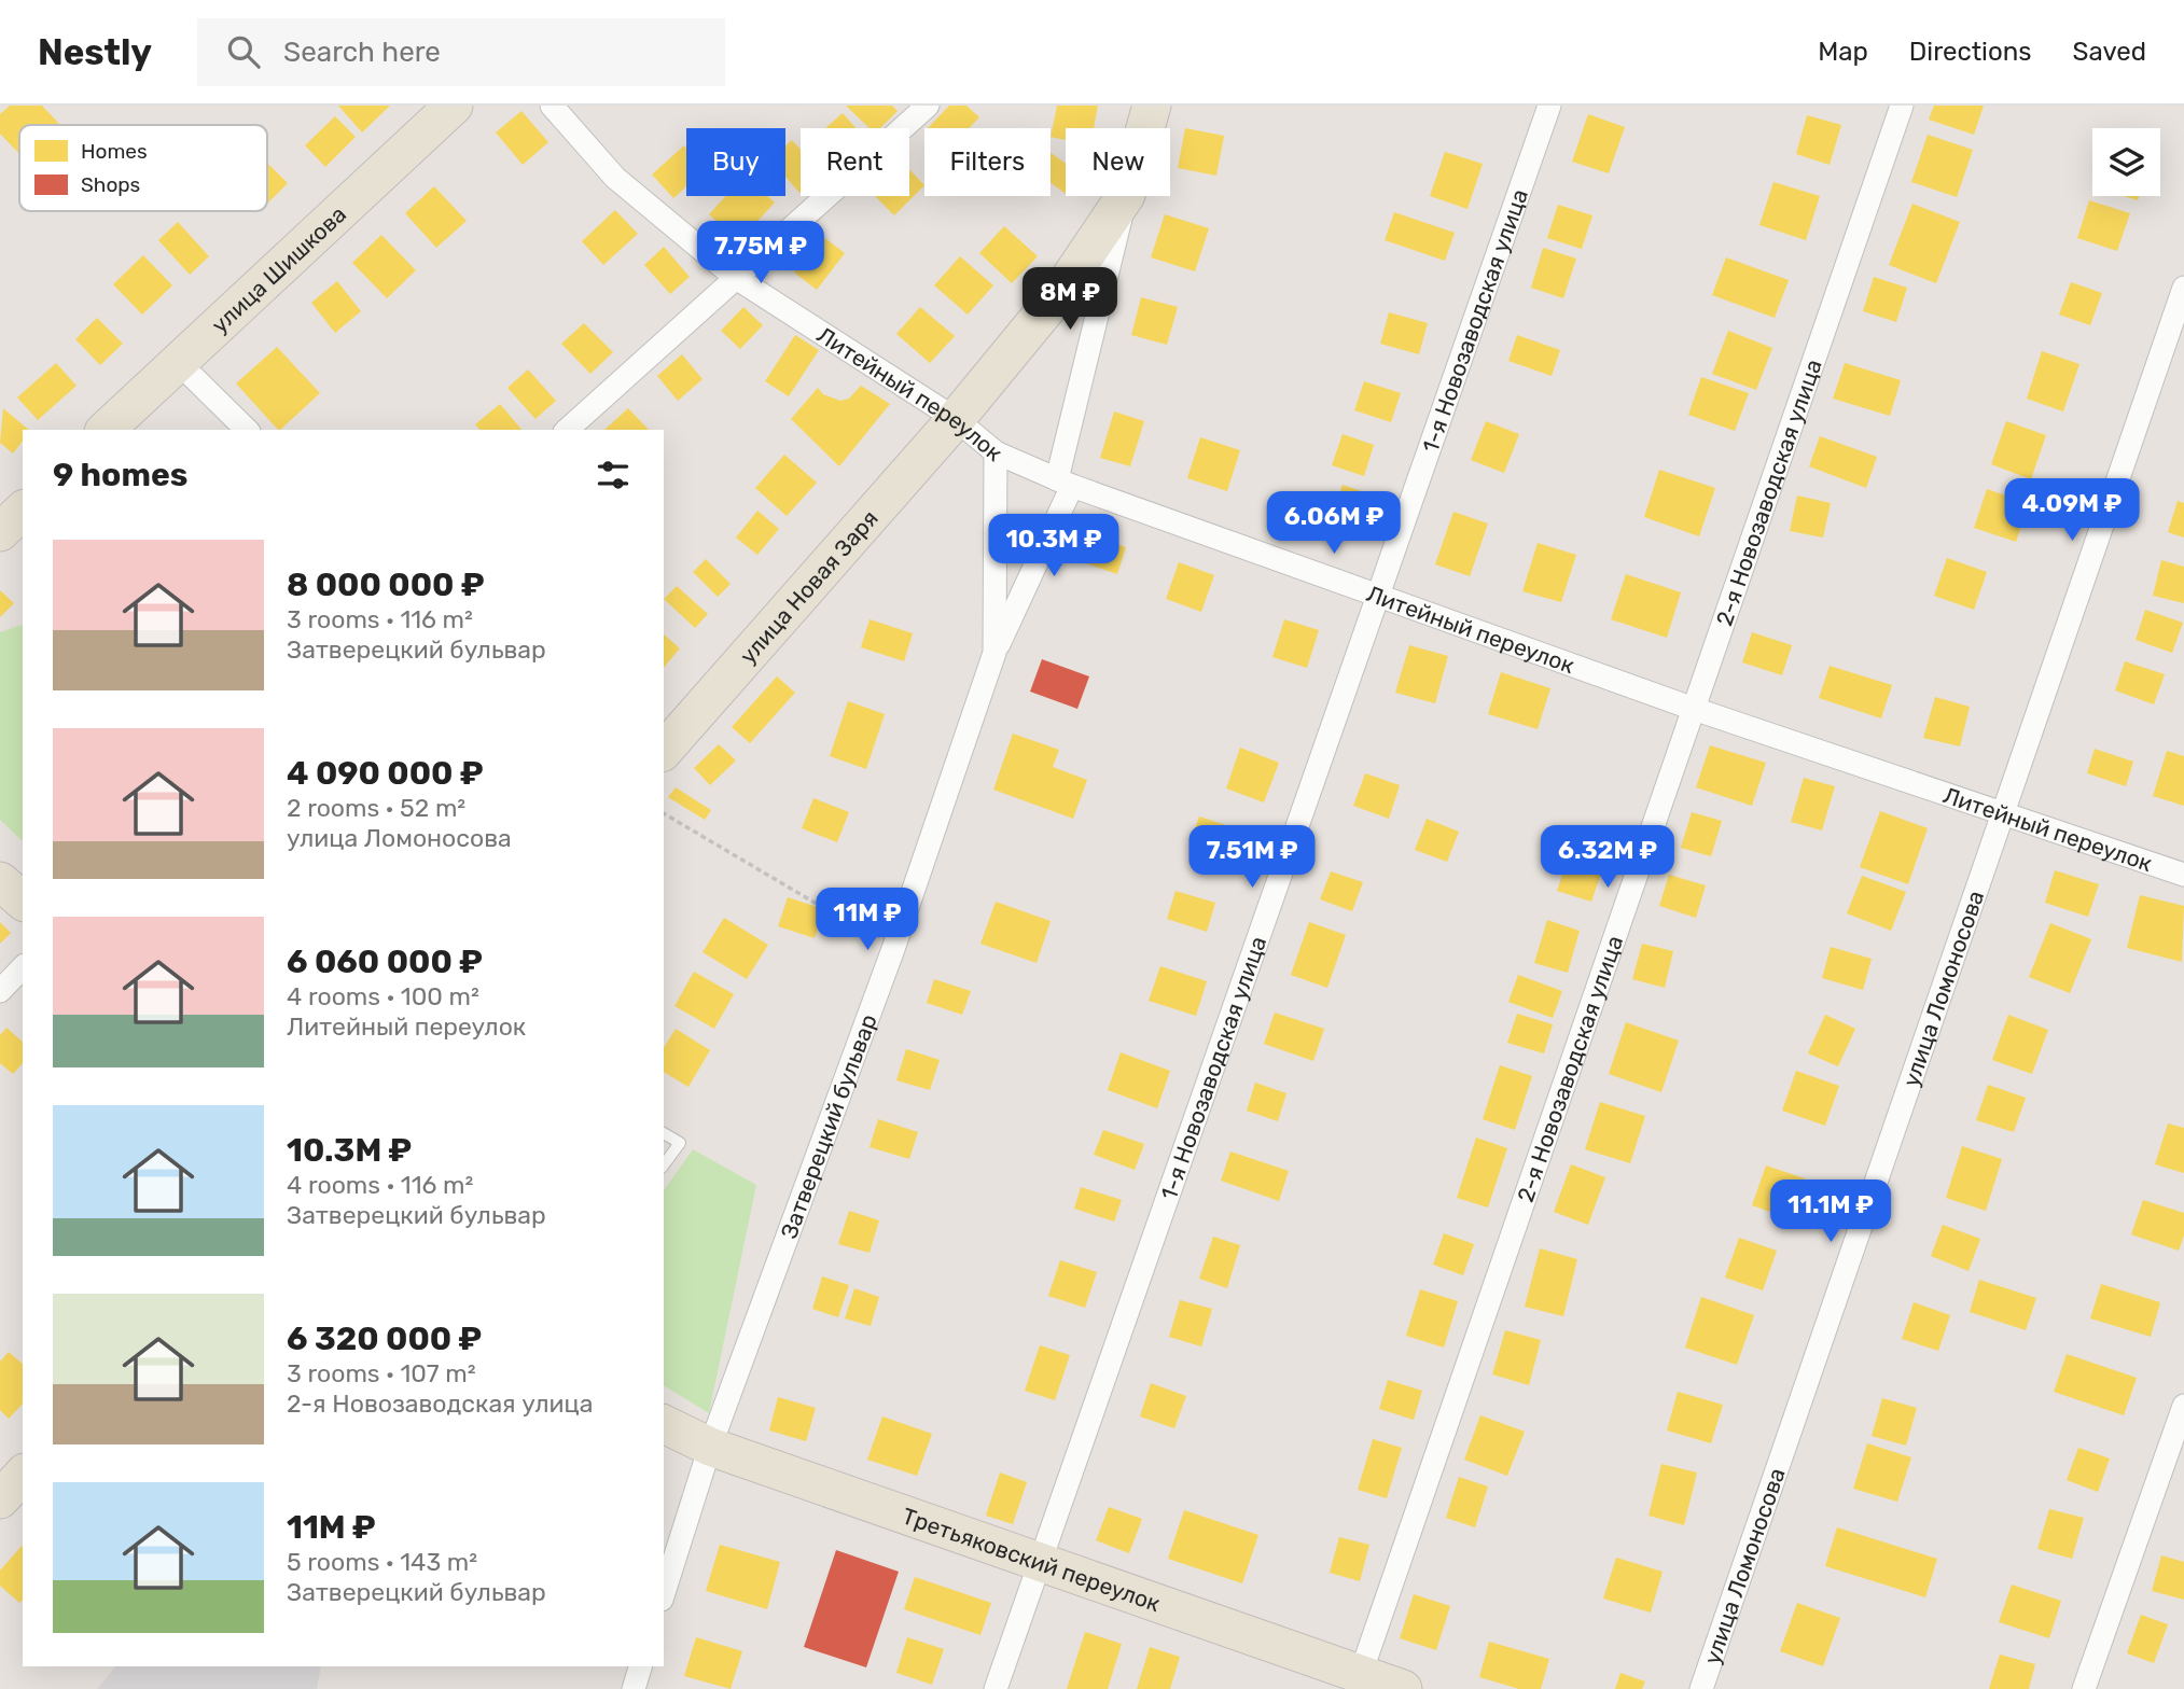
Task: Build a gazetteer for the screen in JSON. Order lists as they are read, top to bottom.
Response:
{
  "streets": {
    "main road": [
      "улица Шишкова",
      "улица Новая Заря",
      "Затверецкий бульвар",
      "Третьяковский переулок"
    ],
    "street": [
      "1-я Новозаводская улица",
      "Литейный переулок",
      "2-я Новозаводская улица",
      "улица Ломоносова"
    ]
  },
  "crossings": [
    ["1-я Новозаводская улица", "Литейный переулок"],
    ["1-я Новозаводская улица", "Третьяковский переулок"],
    ["Литейный переулок", "2-я Новозаводская улица"],
    ["Литейный переулок", "улица Новая Заря"],
    ["Литейный переулок", "улица Ломоносова"],
    ["Литейный переулок", "Затверецкий бульвар"],
    ["2-я Новозаводская улица", "Третьяковский переулок"],
    ["улица Новая Заря", "Затверецкий бульвар"],
    ["Затверецкий бульвар", "Третьяковский переулок"]
  ],
  "legend": ["Homes", "Shops"],
  "page": {
    "header": "Nestly",
    "search": "Search here",
    "nav": ["Map", "Directions", "Saved"],
    "chip": [
      "Buy",
      "Rent",
      "Filters",
      "New"
    ],
    "price": [
      "7.75M ₽",
      "8M ₽",
      "4.09M ₽",
      "6.06M ₽",
      "10.3M ₽",
      "7.51M ₽",
      "6.32M ₽",
      "11M ₽",
      "11.1M ₽"
    ],
    "heading": "9 homes",
    "list": [
      {
        "name": "8 000 000 ₽",
        "note": "3 rooms · 116 m² · Затверецкий бульвар"
      },
      {
        "name": "4 090 000 ₽",
        "note": "2 rooms · 52 m² · улица Ломоносова"
      },
      {
        "name": "6 060 000 ₽",
        "note": "4 rooms · 100 m² · Литейный переулок"
      },
      {
        "name": "10.3M ₽",
        "note": "4 rooms · 116 m² · Затверецкий бульвар"
      },
      {
        "name": "6 320 000 ₽",
        "note": "3 rooms · 107 m² · 2-я Новозаводская улица"
      },
      {
        "name": "11M ₽",
        "note": "5 rooms · 143 m² · Затверецкий бульвар"
      }
    ]
  }
}
